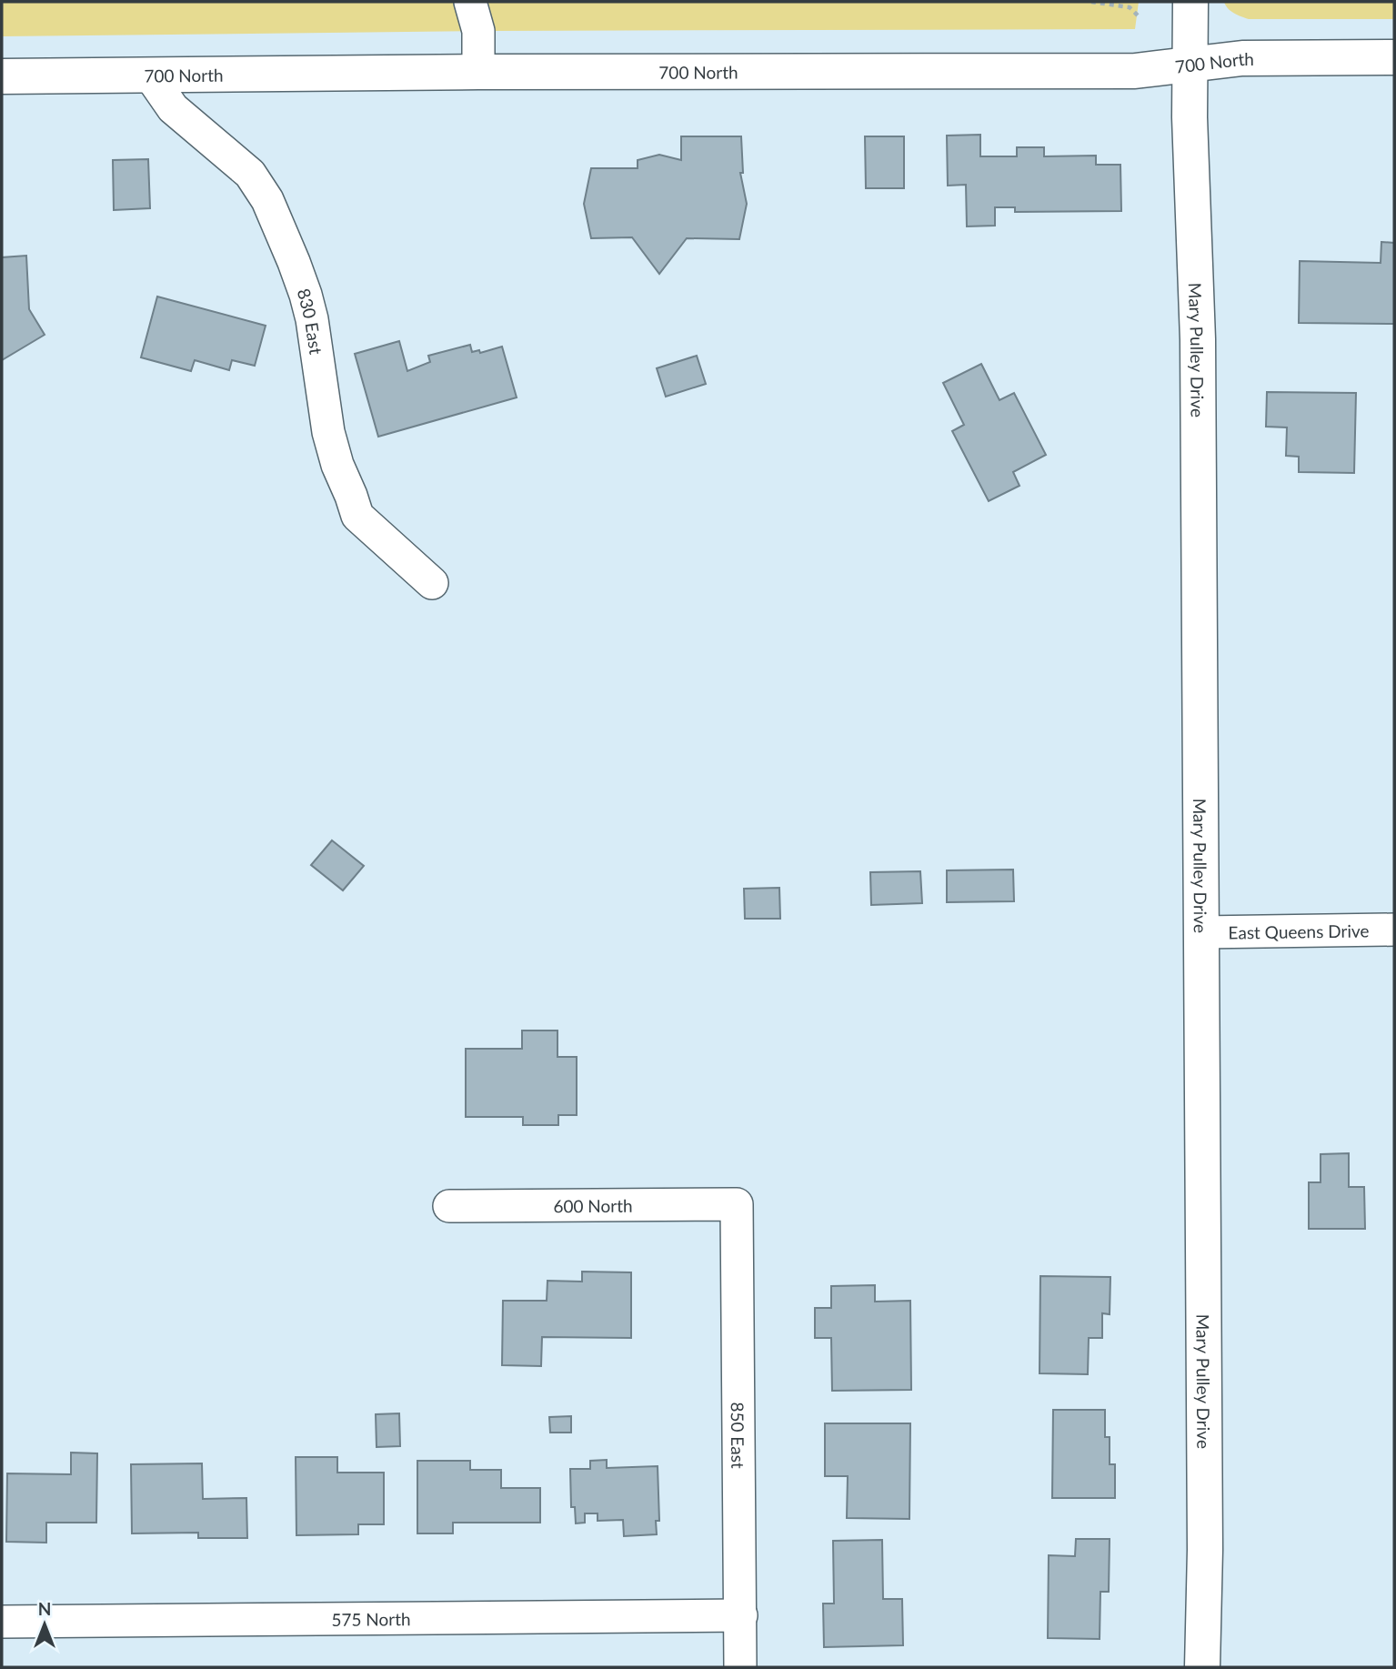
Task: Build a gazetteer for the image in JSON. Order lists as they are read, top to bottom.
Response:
{
  "streets": {
    "street": [
      "700 North",
      "830 East",
      "Mary Pulley Drive",
      "East Queens Drive",
      "600 North",
      "850 East",
      "575 North"
    ]
  },
  "crossings": [
    ["700 North", "830 East"],
    ["700 North", "Mary Pulley Drive"],
    ["Mary Pulley Drive", "East Queens Drive"],
    ["600 North", "850 East"],
    ["850 East", "575 North"]
  ],
  "north": "top"
}
